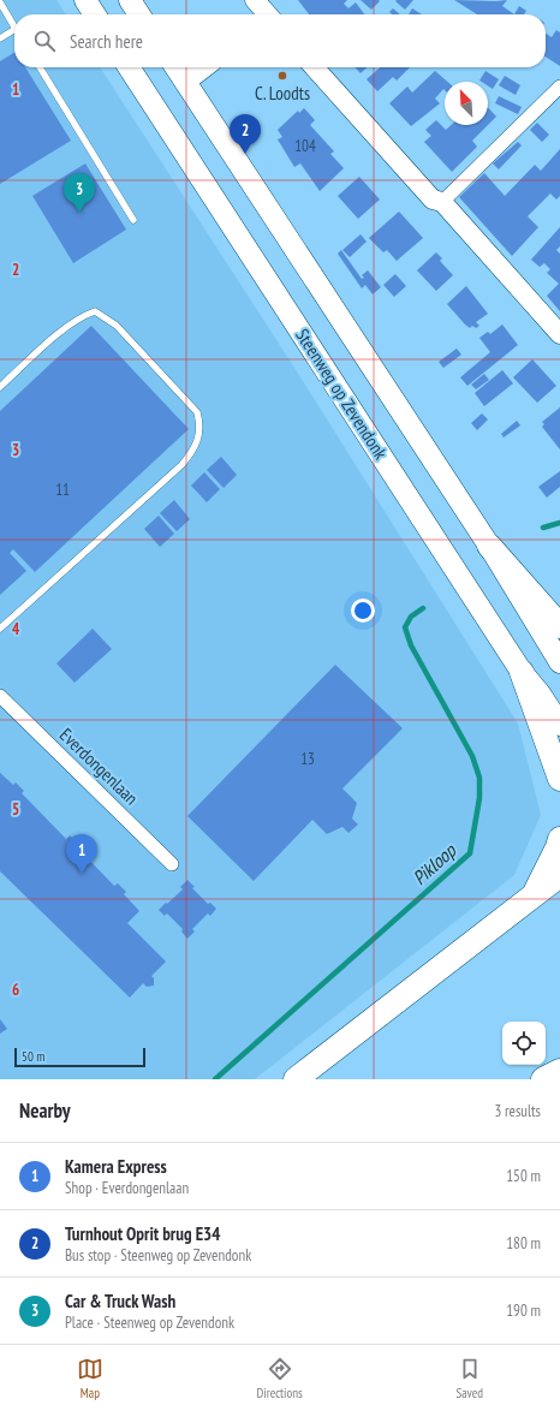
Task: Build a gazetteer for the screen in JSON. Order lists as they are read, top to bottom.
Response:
{
  "streets": {
    "main road": ["Steenweg op Zevendonk"],
    "street": ["Everdongenlaan"]
  },
  "water": ["Pikloop"],
  "places": ["C. Loodts"],
  "house_numbers": ["104", "11", "13"],
  "scale_bar": "50 m",
  "north": "top left",
  "page": {
    "search": "Search here",
    "pins": ["2", "3", "1"],
    "scale": "50 m",
    "heading": ["Nearby", "3 results"],
    "list": [
      {
        "mark": "1",
        "name": "Kamera Express",
        "note": "Shop · Everdongenlaan",
        "value": "150 m"
      },
      {
        "mark": "2",
        "name": "Turnhout Oprit brug E34",
        "note": "Bus stop · Steenweg op Zevendonk",
        "value": "180 m"
      },
      {
        "mark": "3",
        "name": "Car & Truck Wash",
        "note": "Place · Steenweg op Zevendonk",
        "value": "190 m"
      }
    ],
    "nav": ["Map", "Directions", "Saved"]
  },
  "grid": {
    "rows": [
      "1",
      "2",
      "3",
      "4",
      "5",
      "6"
    ]
  }
}
